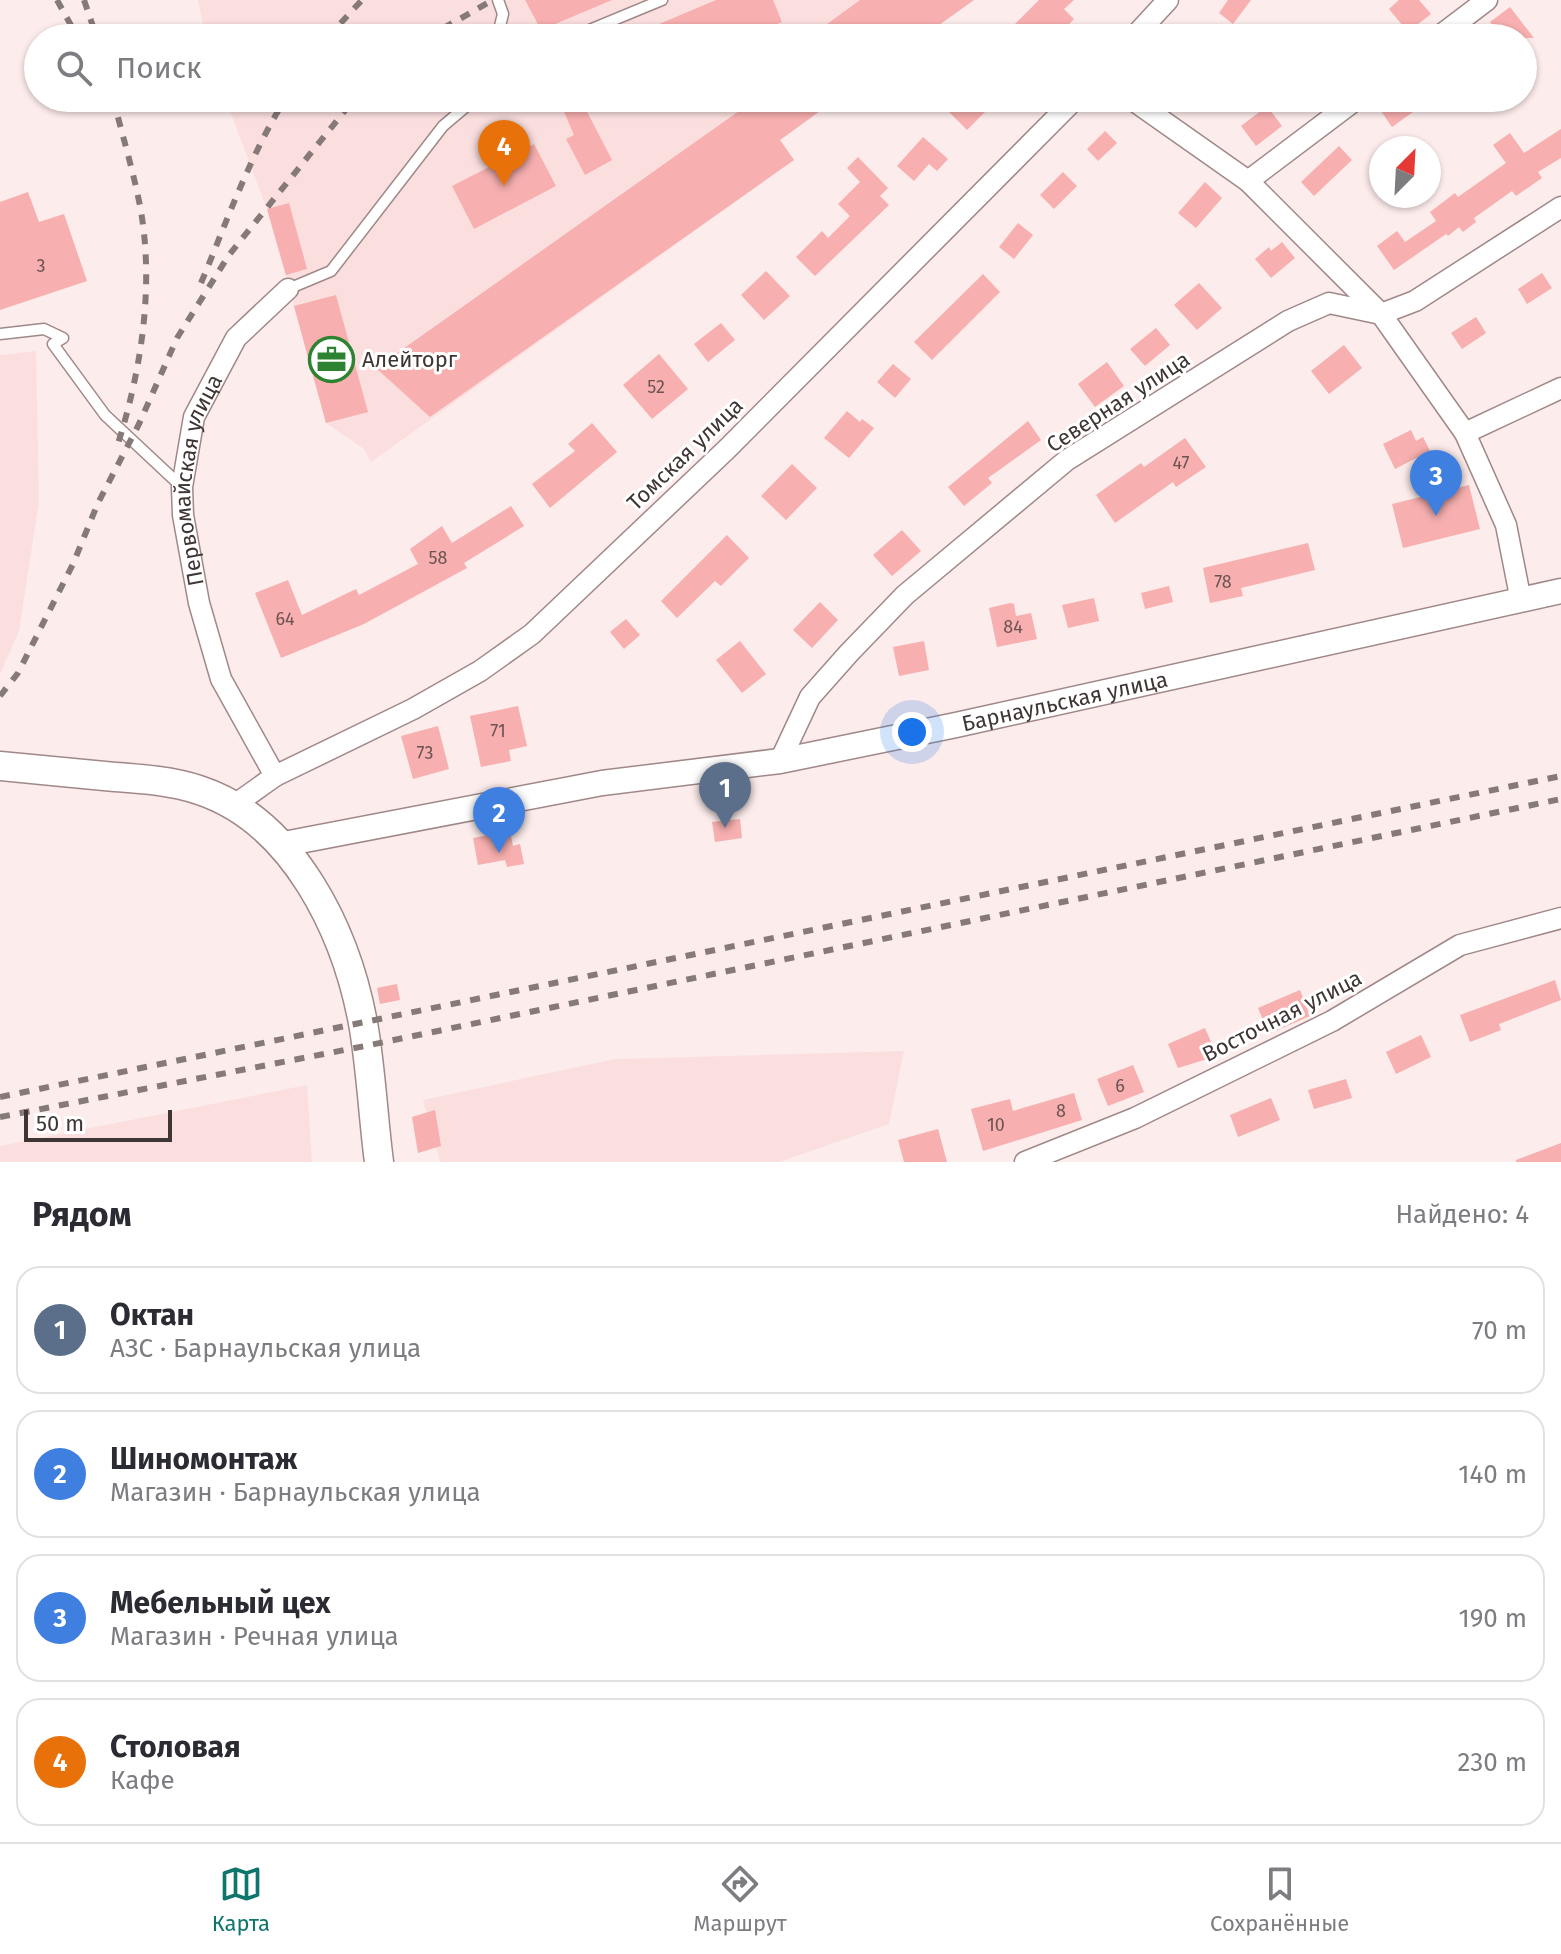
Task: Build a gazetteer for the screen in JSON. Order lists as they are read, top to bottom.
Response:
{
  "streets": {
    "street": [
      "Северная улица",
      "Томская улица",
      "Первомайская улица",
      "Барнаульская улица",
      "Восточная улица"
    ]
  },
  "crossings": [
    ["Северная улица", "Барнаульская улица"],
    ["Томская улица", "Первомайская улица"]
  ],
  "places": {
    "office": ["Алейторг"]
  },
  "house_numbers": [
    "3",
    "52",
    "47",
    "58",
    "78",
    "64",
    "84",
    "71",
    "73",
    "6",
    "8",
    "10"
  ],
  "scale_bar": "50 m",
  "north": "top right",
  "page": {
    "search": "Поиск",
    "pins": [
      "4",
      "3",
      "1",
      "2"
    ],
    "scale": "50 m",
    "heading": ["Рядом", "Найдено: 4"],
    "list": [
      {
        "mark": "1",
        "name": "Октан",
        "note": "АЗС · Барнаульская улица",
        "value": "70 m"
      },
      {
        "mark": "2",
        "name": "Шиномонтаж",
        "note": "Магазин · Барнаульская улица",
        "value": "140 m"
      },
      {
        "mark": "3",
        "name": "Мебельный цех",
        "note": "Магазин · Речная улица",
        "value": "190 m"
      },
      {
        "mark": "4",
        "name": "Столовая",
        "note": "Кафе",
        "value": "230 m"
      }
    ],
    "nav": ["Карта", "Маршрут", "Сохранённые"]
  }
}
